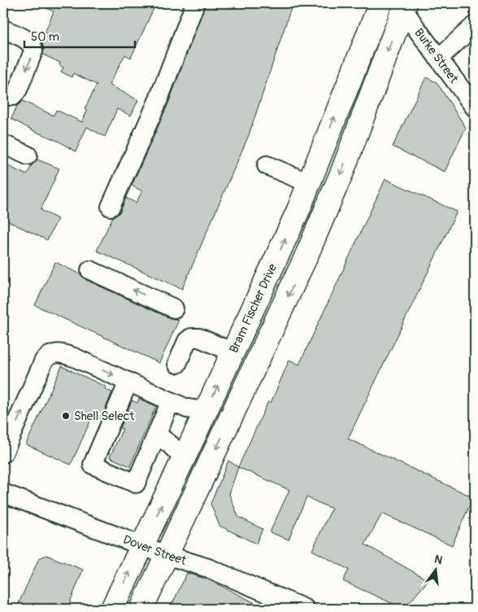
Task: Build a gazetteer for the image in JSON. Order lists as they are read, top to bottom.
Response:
{
  "streets": {
    "main road": ["Bram Fischer Drive"],
    "street": ["Burke Street", "Dover Street"]
  },
  "crossings": [
    ["Bram Fischer Drive", "Dover Street"]
  ],
  "places": ["Shell Select"],
  "scale_bar": "50 m",
  "north": "top"
}
